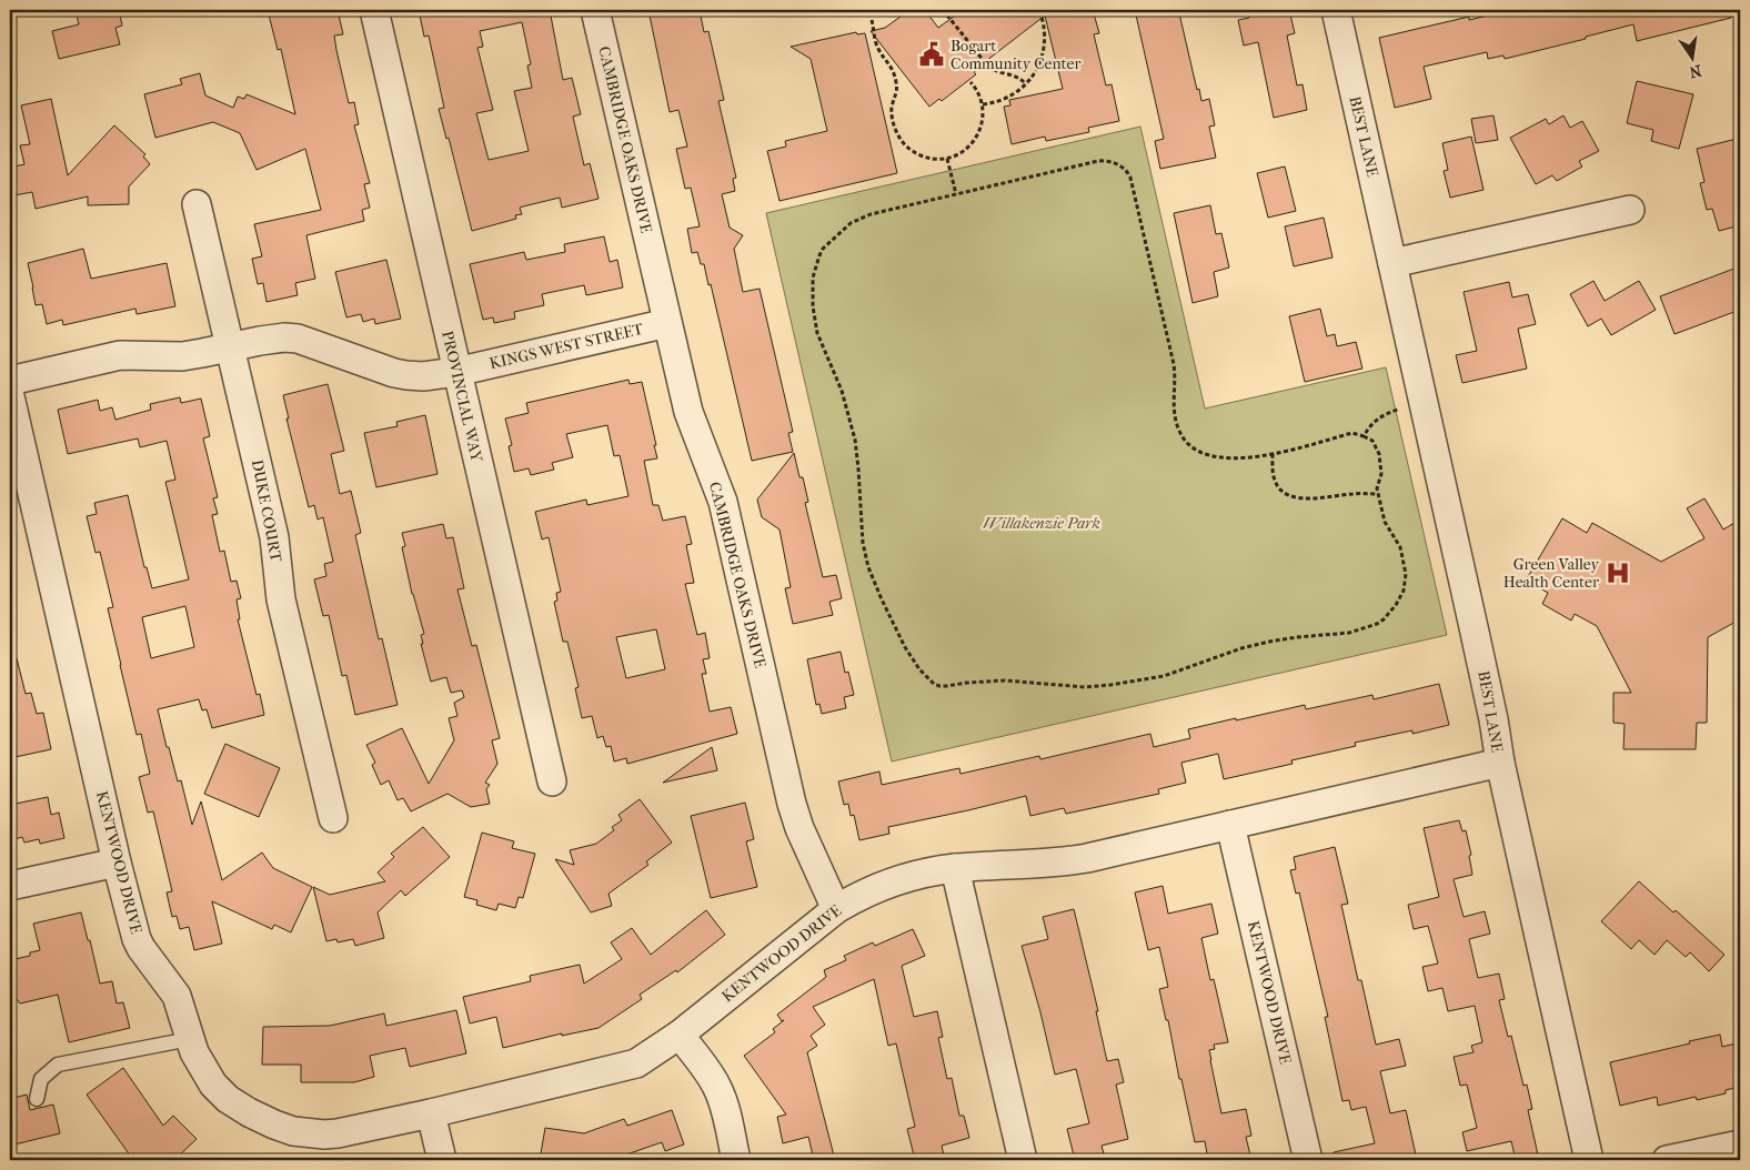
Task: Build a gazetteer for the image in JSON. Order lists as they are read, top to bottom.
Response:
{
  "streets": {
    "street": [
      "BEST LANE",
      "CAMBRIDGE OAKS DRIVE",
      "KINGS WEST STREET",
      "PROVINCIAL WAY",
      "DUKE COURT",
      "KENTWOOD DRIVE"
    ]
  },
  "crossings": [
    ["BEST LANE", "KENTWOOD DRIVE"],
    ["CAMBRIDGE OAKS DRIVE", "KINGS WEST STREET"],
    ["CAMBRIDGE OAKS DRIVE", "KENTWOOD DRIVE"],
    ["KINGS WEST STREET", "PROVINCIAL WAY"],
    ["KINGS WEST STREET", "DUKE COURT"]
  ],
  "parks": ["Willakenzie Park"],
  "places": {
    "public building": ["Bogart Community Center"],
    "hospital": ["Green Valley Health Center"]
  },
  "north": "bottom"
}
